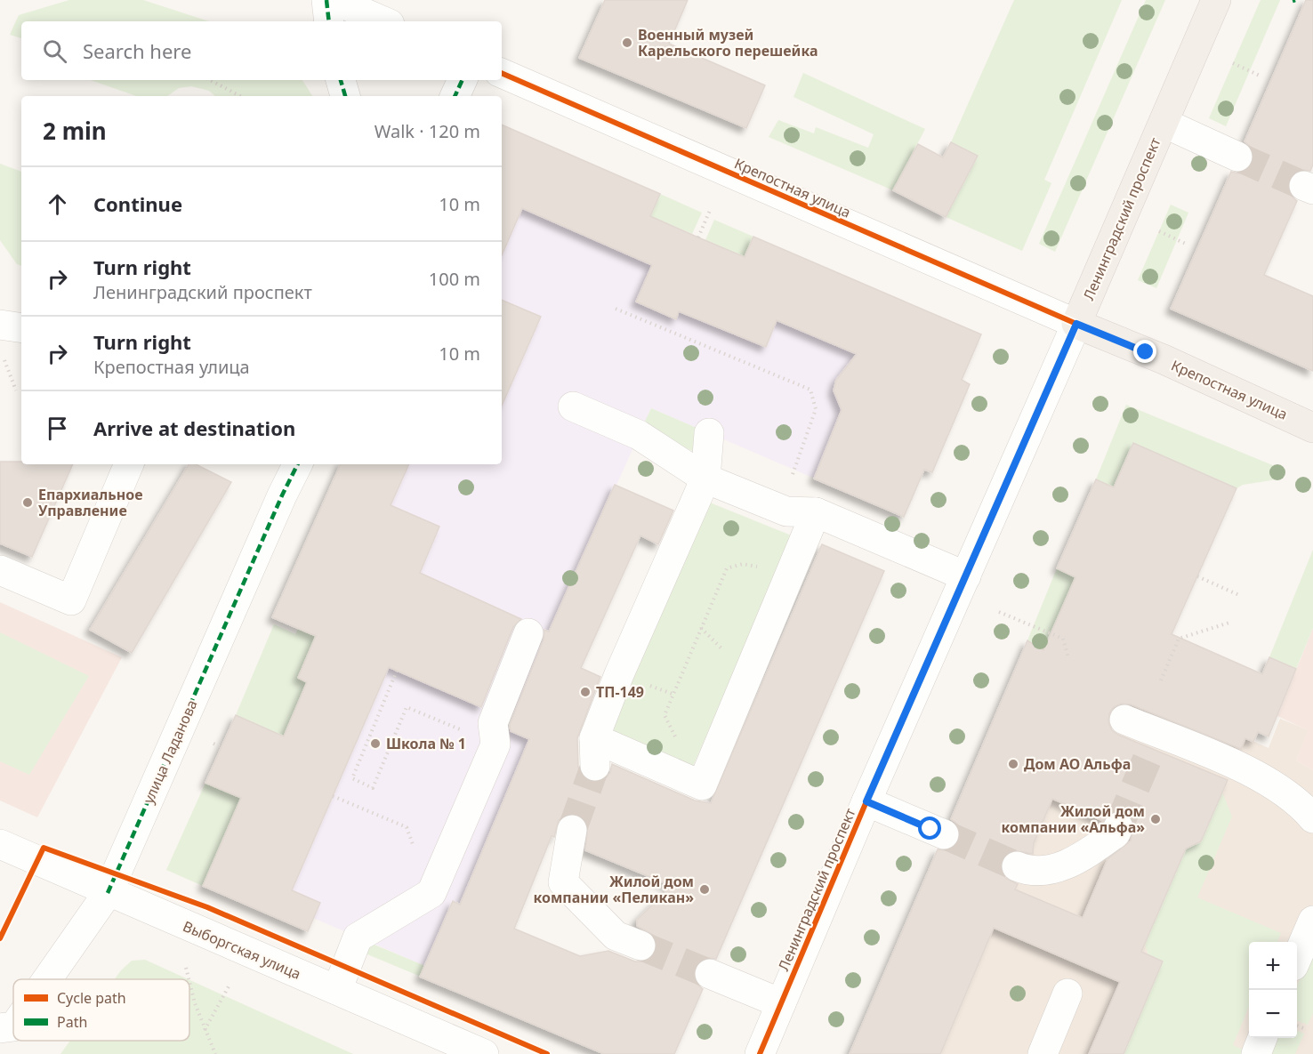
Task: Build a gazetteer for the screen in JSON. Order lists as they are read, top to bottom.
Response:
{
  "streets": {
    "main road": ["Крепостная улица", "Ленинградский проспект"],
    "street": ["улица Ладанова", "Выборгская улица"]
  },
  "crossings": [
    ["Крепостная улица", "Ленинградский проспект"],
    ["улица Ладанова", "Выборгская улица"]
  ],
  "places": [
    "Военный музей Карельского перешейка",
    "Епархиальное Управление",
    "ТП-149",
    "Школа № 1",
    "Дом АО Альфа",
    "Жилой дом компании «Альфа»",
    "Жилой дом компании «Пеликан»"
  ],
  "legend": ["Cycle path", "Path"],
  "page": {
    "search": "Search here",
    "heading": ["2 min", "Walk · 120 m"],
    "list": [
      ["Continue", "10 m"],
      ["Turn right", "Ленинградский проспект", "100 m"],
      ["Turn right", "Крепостная улица", "10 m"],
      "Arrive at destination"
    ],
    "map_buttons": ["+", "−"]
  }
}
